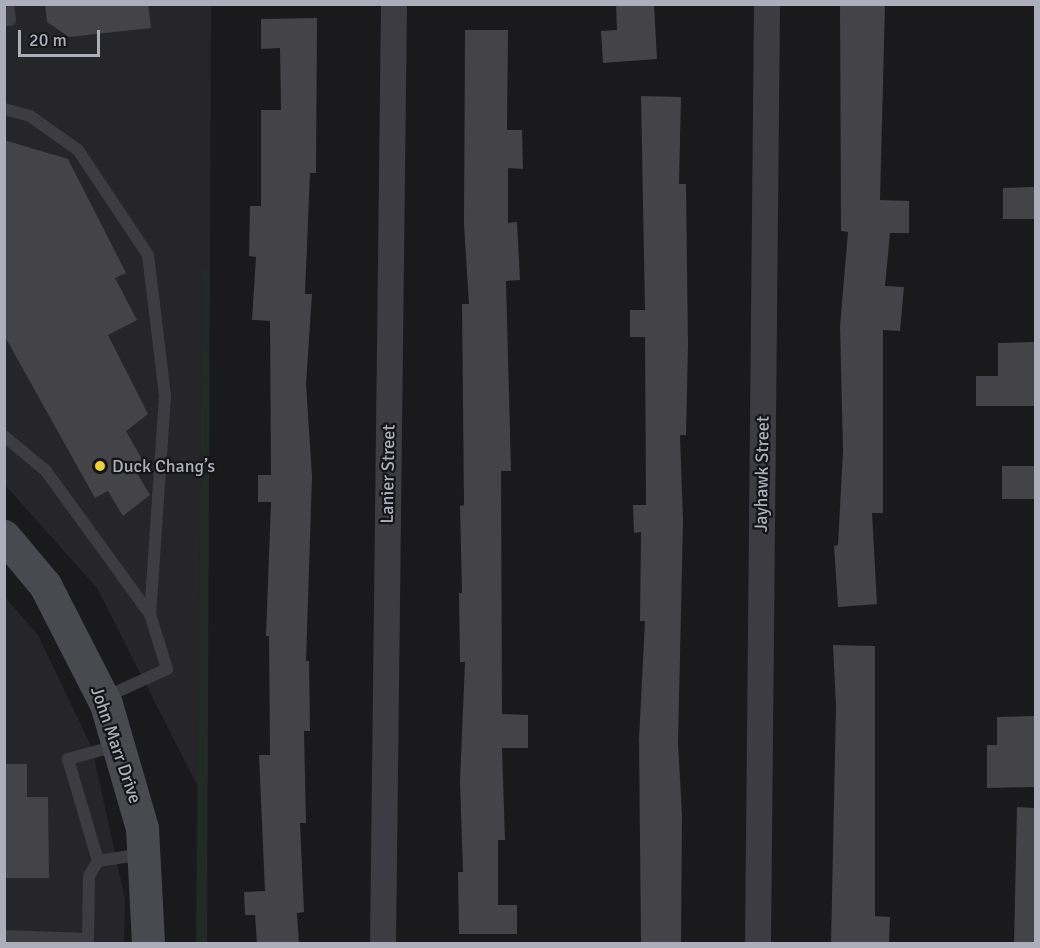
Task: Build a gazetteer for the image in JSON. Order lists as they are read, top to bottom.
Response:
{
  "streets": {
    "street": ["Lanier Street", "Jayhawk Street", "John Marr Drive"]
  },
  "places": ["Duck Chang’s"],
  "scale_bar": "20 m"
}
